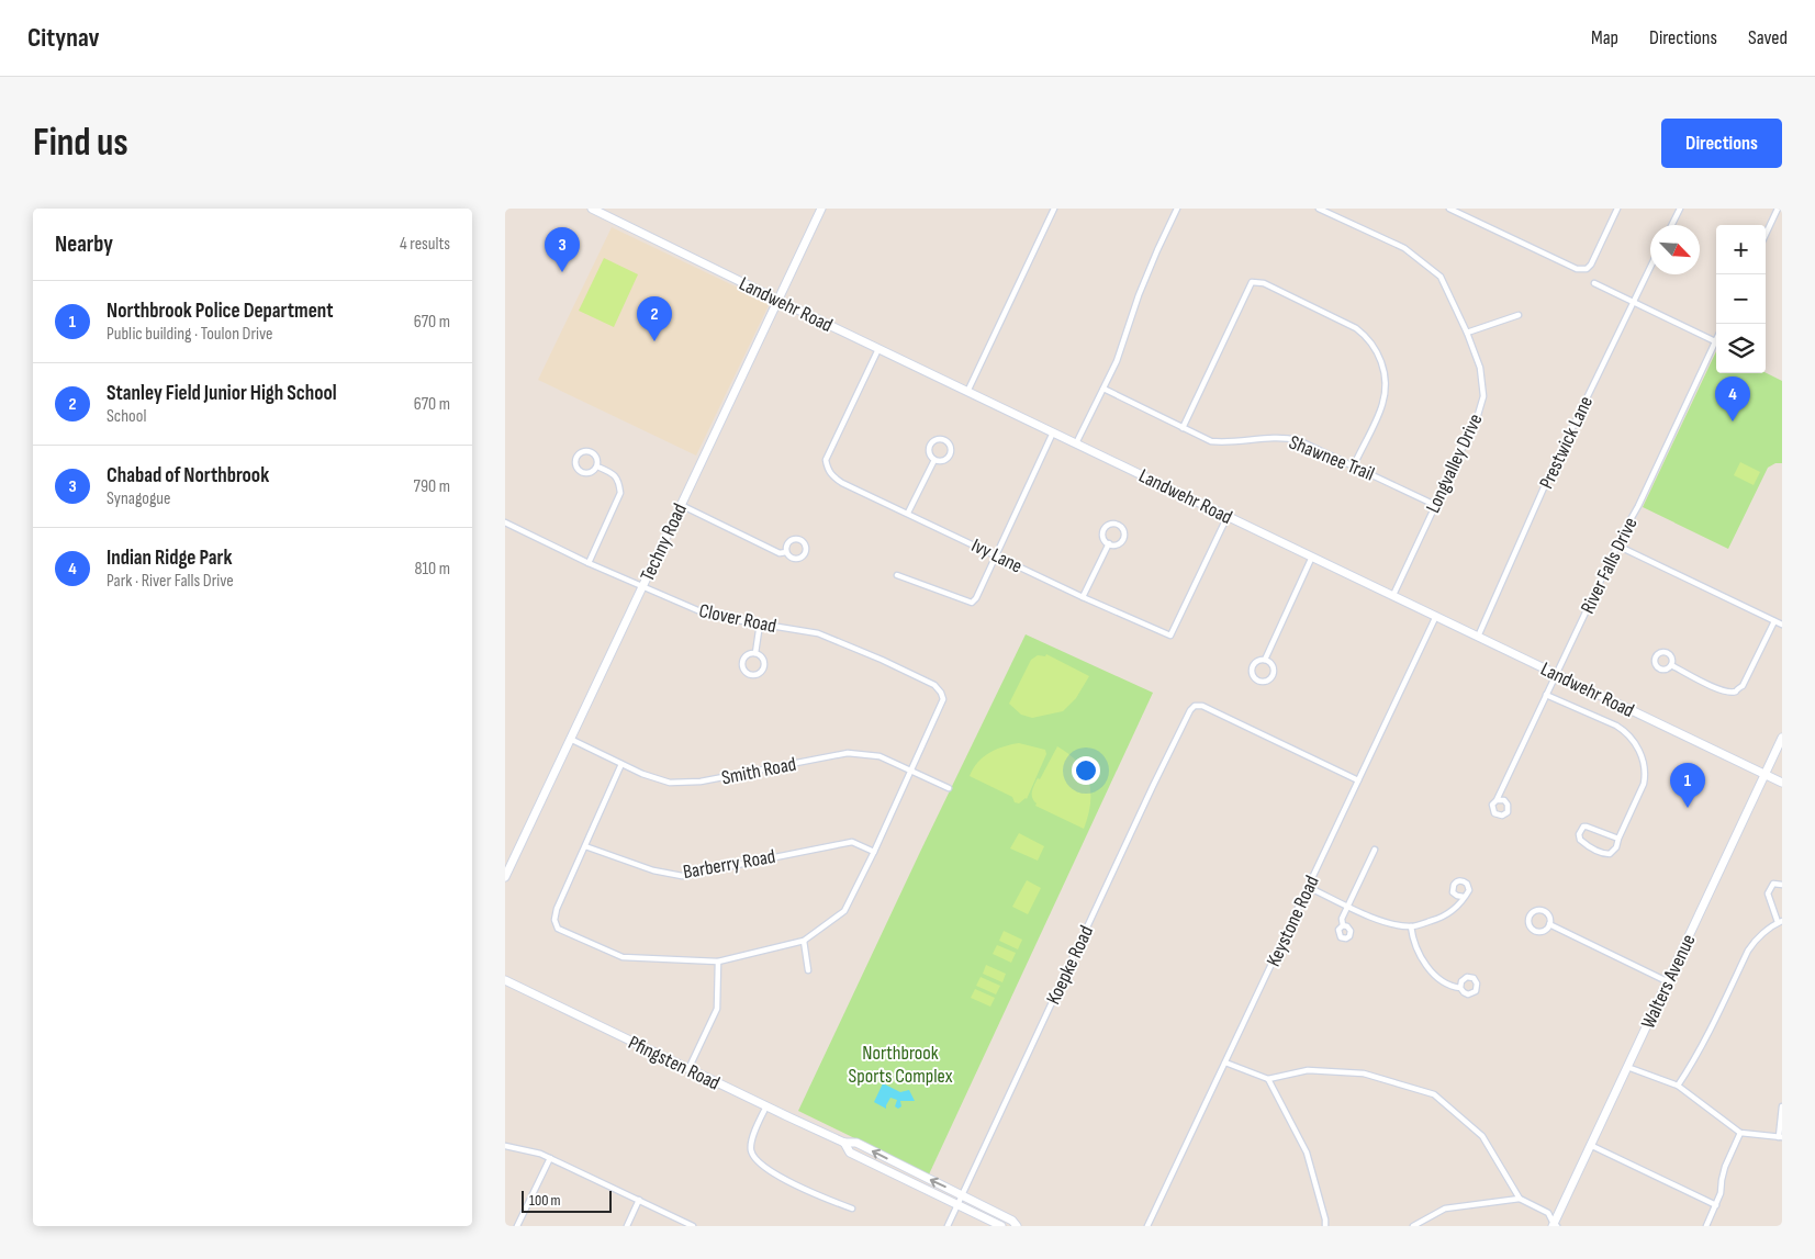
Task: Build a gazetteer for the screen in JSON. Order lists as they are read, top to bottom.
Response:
{
  "streets": {
    "main road": [
      "Landwehr Road",
      "Techny Road",
      "Walters Avenue",
      "Pfingsten Road"
    ],
    "street": [
      "Prestwick Lane",
      "Shawnee Trail",
      "Longvalley Drive",
      "Ivy Lane",
      "River Falls Drive",
      "Clover Road",
      "Smith Road",
      "Barberry Road",
      "Keystone Road",
      "Koepke Road"
    ]
  },
  "crossings": [
    ["Landwehr Road", "Prestwick Lane"],
    ["Landwehr Road", "Longvalley Drive"],
    ["Landwehr Road", "Techny Road"],
    ["Landwehr Road", "Ivy Lane"],
    ["Landwehr Road", "River Falls Drive"],
    ["Landwehr Road", "Keystone Road"],
    ["Landwehr Road", "Walters Avenue"],
    ["Shawnee Trail", "Longvalley Drive"],
    ["Techny Road", "Clover Road"],
    ["Techny Road", "Smith Road"],
    ["Clover Road", "Smith Road"],
    ["Keystone Road", "Koepke Road"],
    ["Koepke Road", "Pfingsten Road"]
  ],
  "parks": ["Northbrook Sports Complex"],
  "scale_bar": "100 m",
  "north": "bottom right",
  "page": {
    "header": "Citynav",
    "nav": ["Map", "Directions", "Saved"],
    "buttons": "Directions",
    "title": "Find us",
    "heading": ["Nearby", "4 results"],
    "map_buttons": ["+", "−"],
    "pins": [
      "3",
      "2",
      "4",
      "1"
    ],
    "list": [
      {
        "mark": "1",
        "name": "Northbrook Police Department",
        "note": "Public building · Toulon Drive",
        "value": "670 m"
      },
      {
        "mark": "2",
        "name": "Stanley Field Junior High School",
        "note": "School",
        "value": "670 m"
      },
      {
        "mark": "3",
        "name": "Chabad of Northbrook",
        "note": "Synagogue",
        "value": "790 m"
      },
      {
        "mark": "4",
        "name": "Indian Ridge Park",
        "note": "Park · River Falls Drive",
        "value": "810 m"
      }
    ],
    "scale": "100 m"
  }
}
